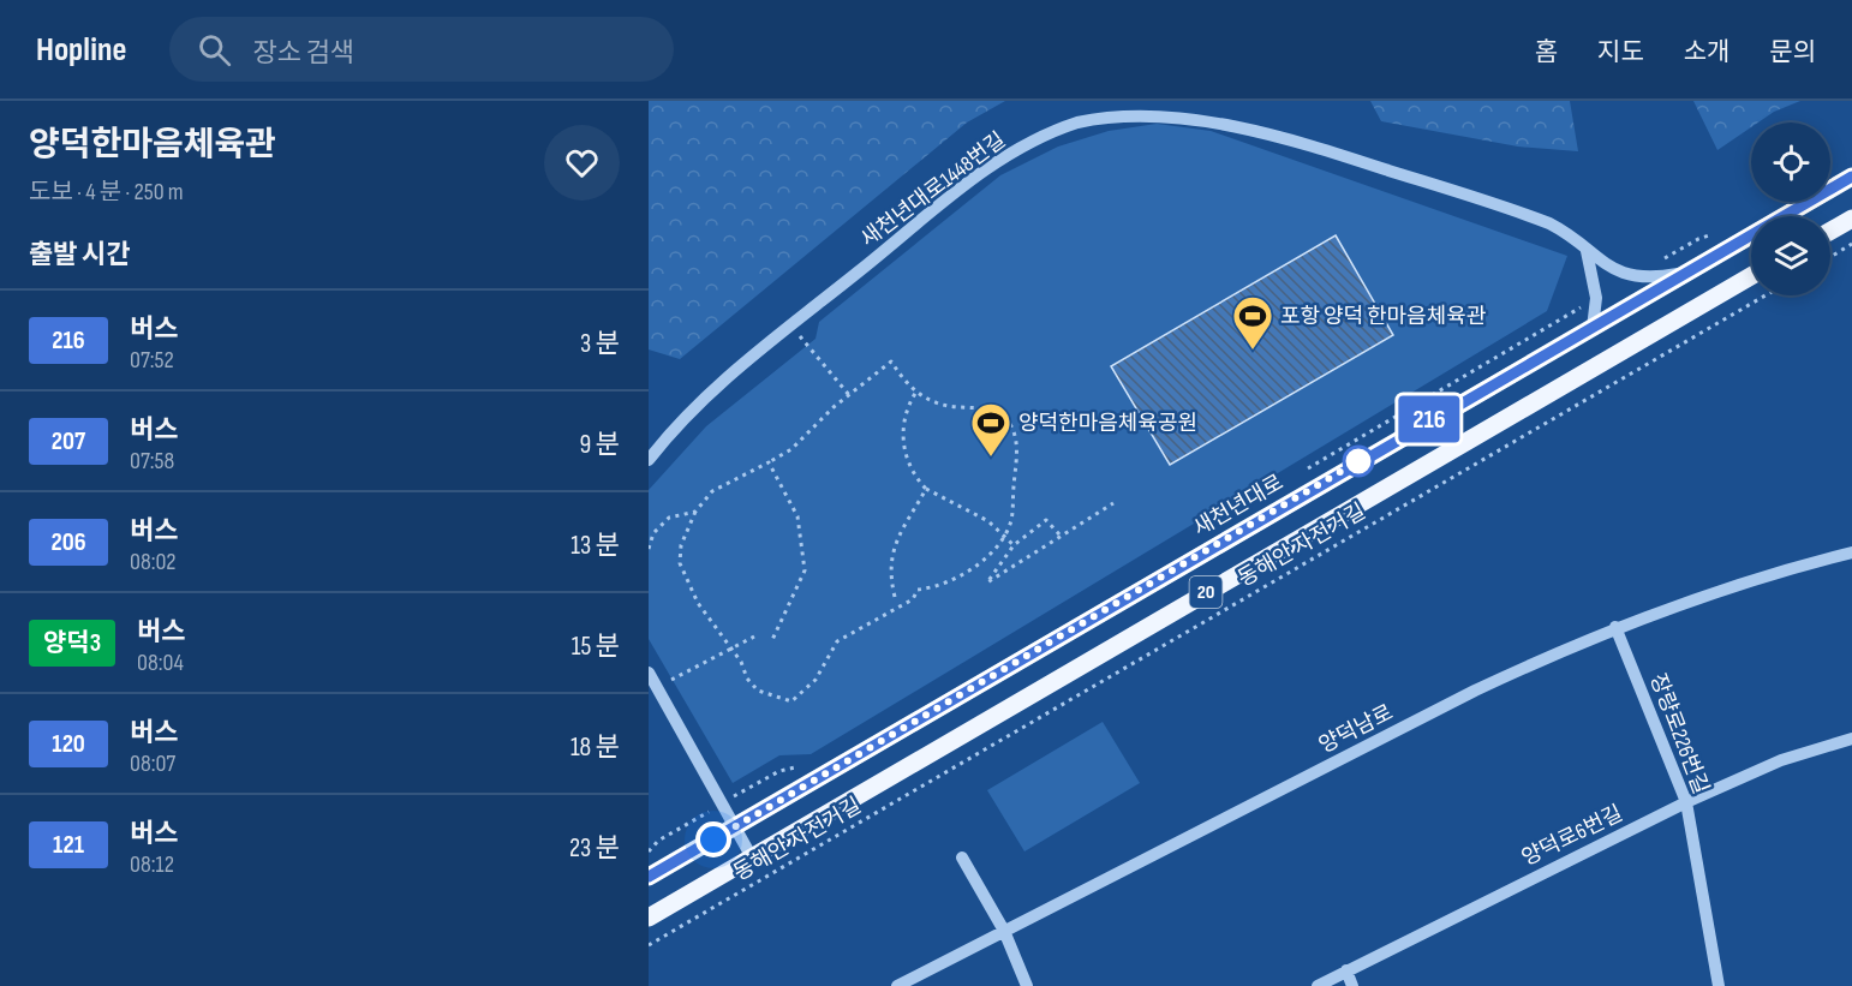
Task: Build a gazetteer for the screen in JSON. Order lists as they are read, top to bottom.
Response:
{
  "streets": {
    "main road": ["새천년대로", "20"],
    "street": [
      "새천년대로1448번길",
      "양덕남로",
      "장량로226번길",
      "양덕로6번길"
    ],
    "path": ["동해안 자전거길"]
  },
  "crossings": [
    ["새천년대로1448번길", "새천년대로"],
    ["양덕남로", "장량로226번길"],
    ["장량로226번길", "양덕로6번길"]
  ],
  "places": {
    "sports": ["포항 양덕 한마음체육관", "양덕한마음체육공원"]
  },
  "lines": ["bus line 216"],
  "page": {
    "header": "Hopline",
    "search": "장소 검색",
    "nav": [
      "홈",
      "지도",
      "소개",
      "문의"
    ],
    "heading": [
      ["양덕한마음체육관", "도보 · 4 분 · 250 m"],
      "출발 시간"
    ],
    "on_map": "216",
    "list": [
      {
        "mark": "216",
        "name": "버스",
        "note": "07:52",
        "value": "3 분"
      },
      {
        "mark": "207",
        "name": "버스",
        "note": "07:58",
        "value": "9 분"
      },
      {
        "mark": "206",
        "name": "버스",
        "note": "08:02",
        "value": "13 분"
      },
      {
        "mark": "양덕3",
        "name": "버스",
        "note": "08:04",
        "value": "15 분"
      },
      {
        "mark": "120",
        "name": "버스",
        "note": "08:07",
        "value": "18 분"
      },
      {
        "mark": "121",
        "name": "버스",
        "note": "08:12",
        "value": "23 분"
      }
    ]
  }
}
